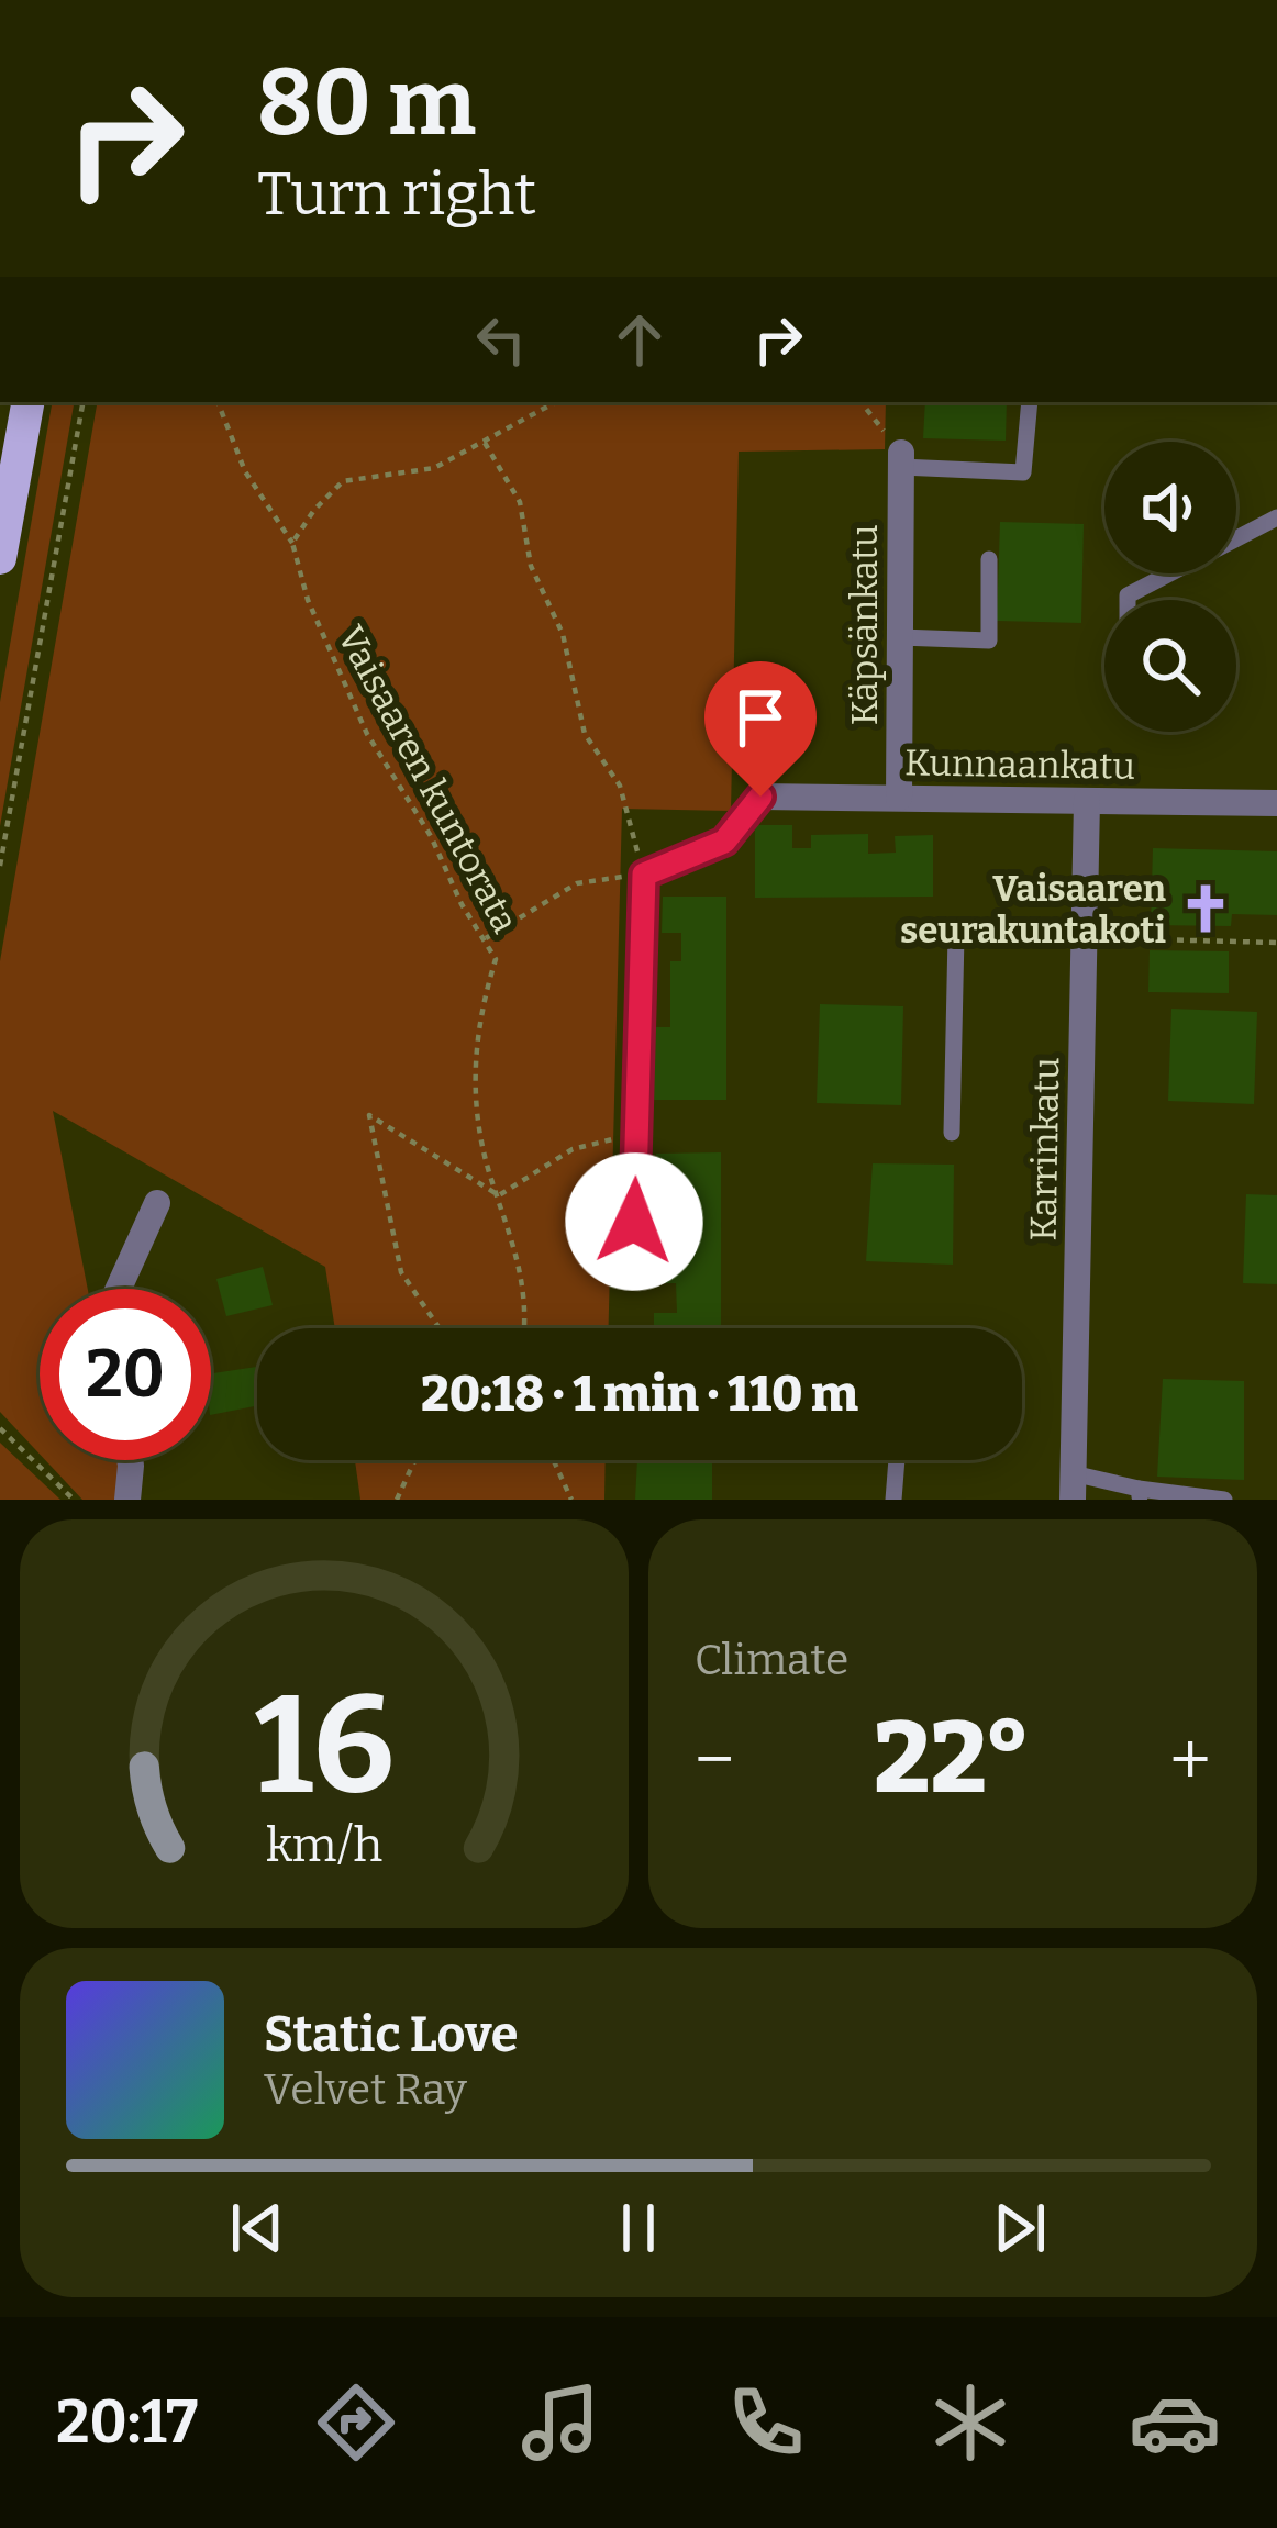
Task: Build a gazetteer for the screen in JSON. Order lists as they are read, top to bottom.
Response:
{
  "streets": {
    "street": ["Käpsänkatu", "Kunnaankatu", "Karrinkatu"],
    "path": ["Vaisaaren kuntorata"]
  },
  "crossings": [
    ["Käpsänkatu", "Kunnaankatu"],
    ["Kunnaankatu", "Karrinkatu"]
  ],
  "places": {
    "church": ["Vaisaaren seurakuntakoti"]
  },
  "page": {
    "turn": ["80 m", "Turn right"],
    "limit": "20",
    "trip": "20:18 · 1 min · 110 m",
    "tile": "Climate",
    "heat": ["−", "22°", "+"],
    "song": ["Static Love", "Velvet Ray"],
    "tabs": "20:17",
    "gauge": ["16", "km/h"]
  }
}
